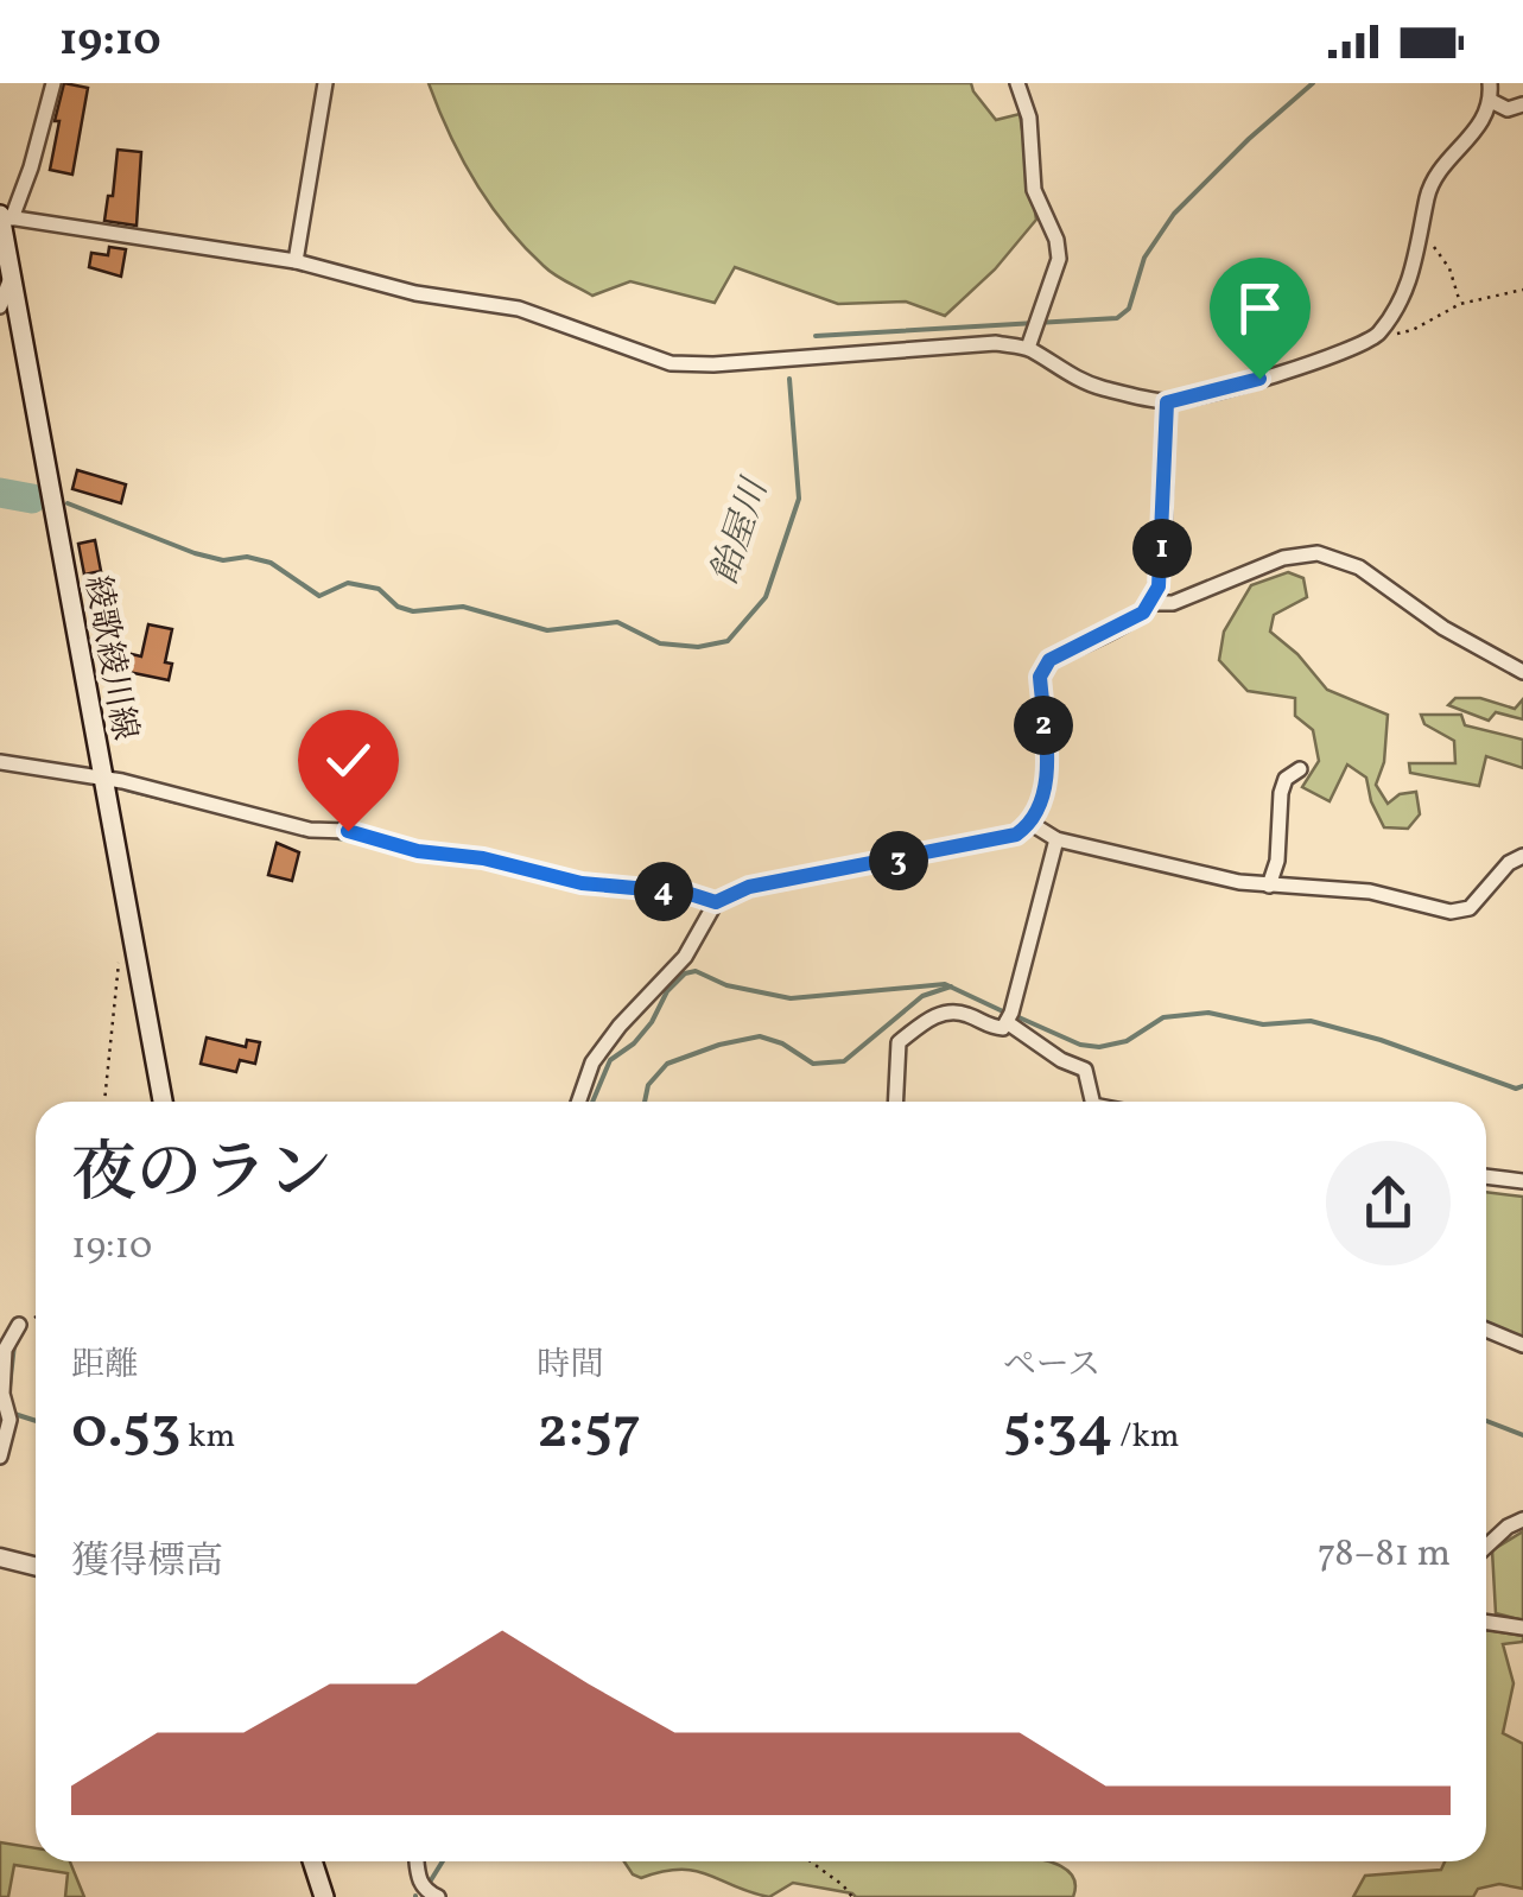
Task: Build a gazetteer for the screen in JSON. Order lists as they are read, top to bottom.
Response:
{
  "streets": {
    "main road": ["綾歌綾川線"]
  },
  "water": ["飴屋川"],
  "page": {
    "status": "19:10",
    "pins": [
      "1",
      "2",
      "3",
      "4"
    ],
    "heading": ["夜のラン", "19:10"],
    "stats": [
      ["距離", "0.53 km"],
      ["時間", "2:57"],
      ["ペース", "5:34 /km"]
    ],
    "chart": ["獲得標高", "78–81 m"]
  }
}
